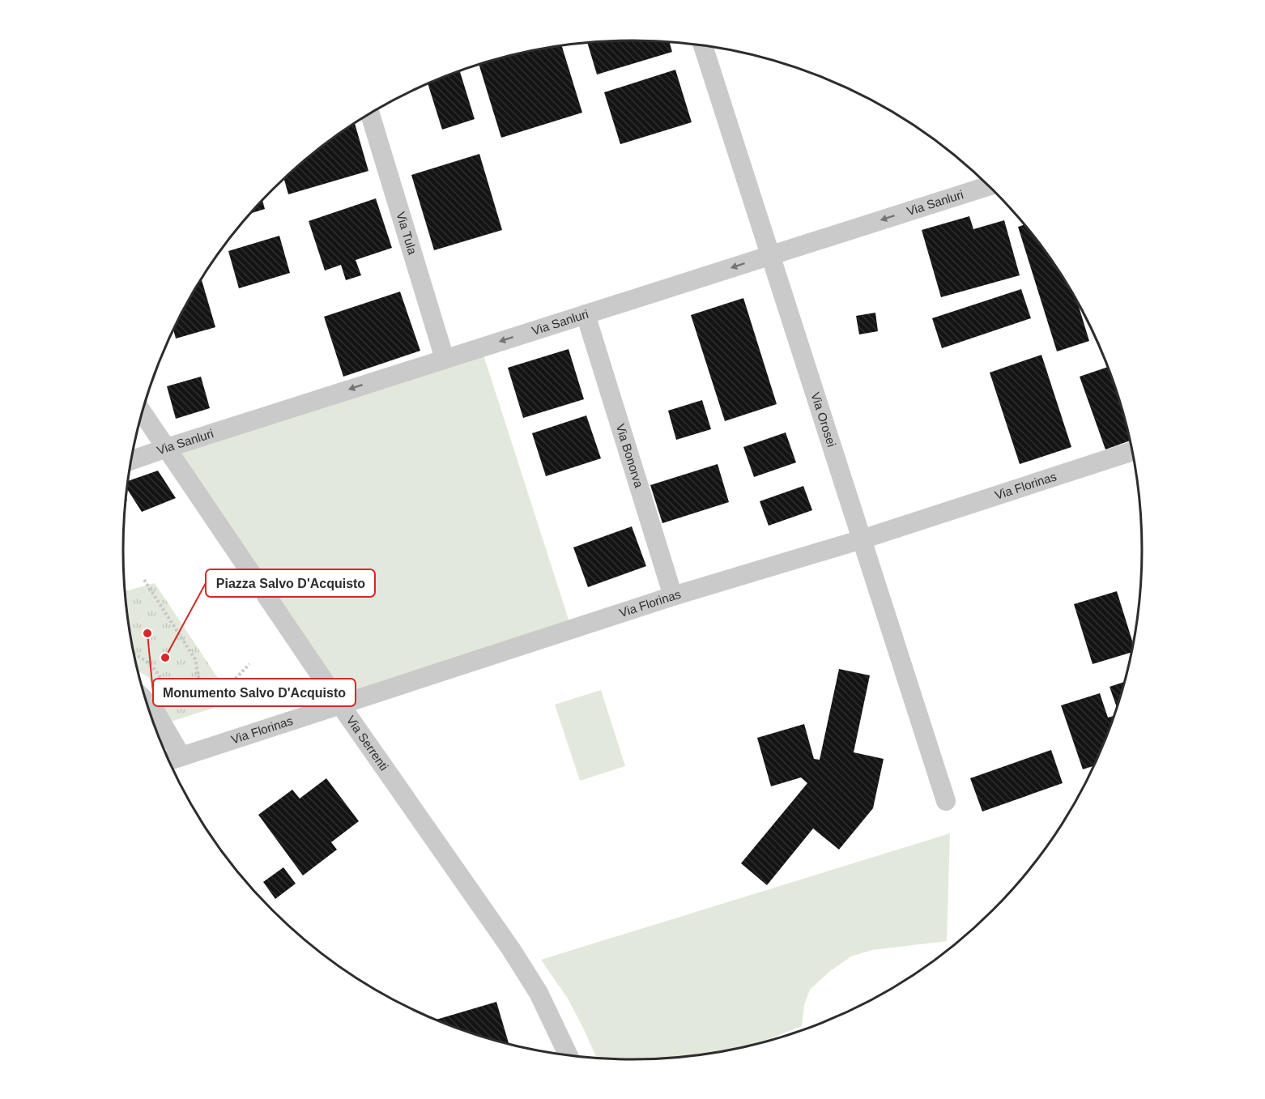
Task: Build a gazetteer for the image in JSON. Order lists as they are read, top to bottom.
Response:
{
  "streets": {
    "street": [
      "Via Sanluri",
      "Via Tula",
      "Via Orosei",
      "Via Bonorva",
      "Via Florinas",
      "Via Serrenti"
    ]
  },
  "crossings": [
    ["Via Sanluri", "Via Tula"],
    ["Via Sanluri", "Via Orosei"],
    ["Via Sanluri", "Via Bonorva"],
    ["Via Sanluri", "Via Serrenti"],
    ["Via Orosei", "Via Florinas"],
    ["Via Bonorva", "Via Florinas"],
    ["Via Florinas", "Via Serrenti"]
  ],
  "one_way": ["Via Sanluri"],
  "places": ["Monumento Salvo D'Acquisto", "Piazza Salvo D'Acquisto"]
}
